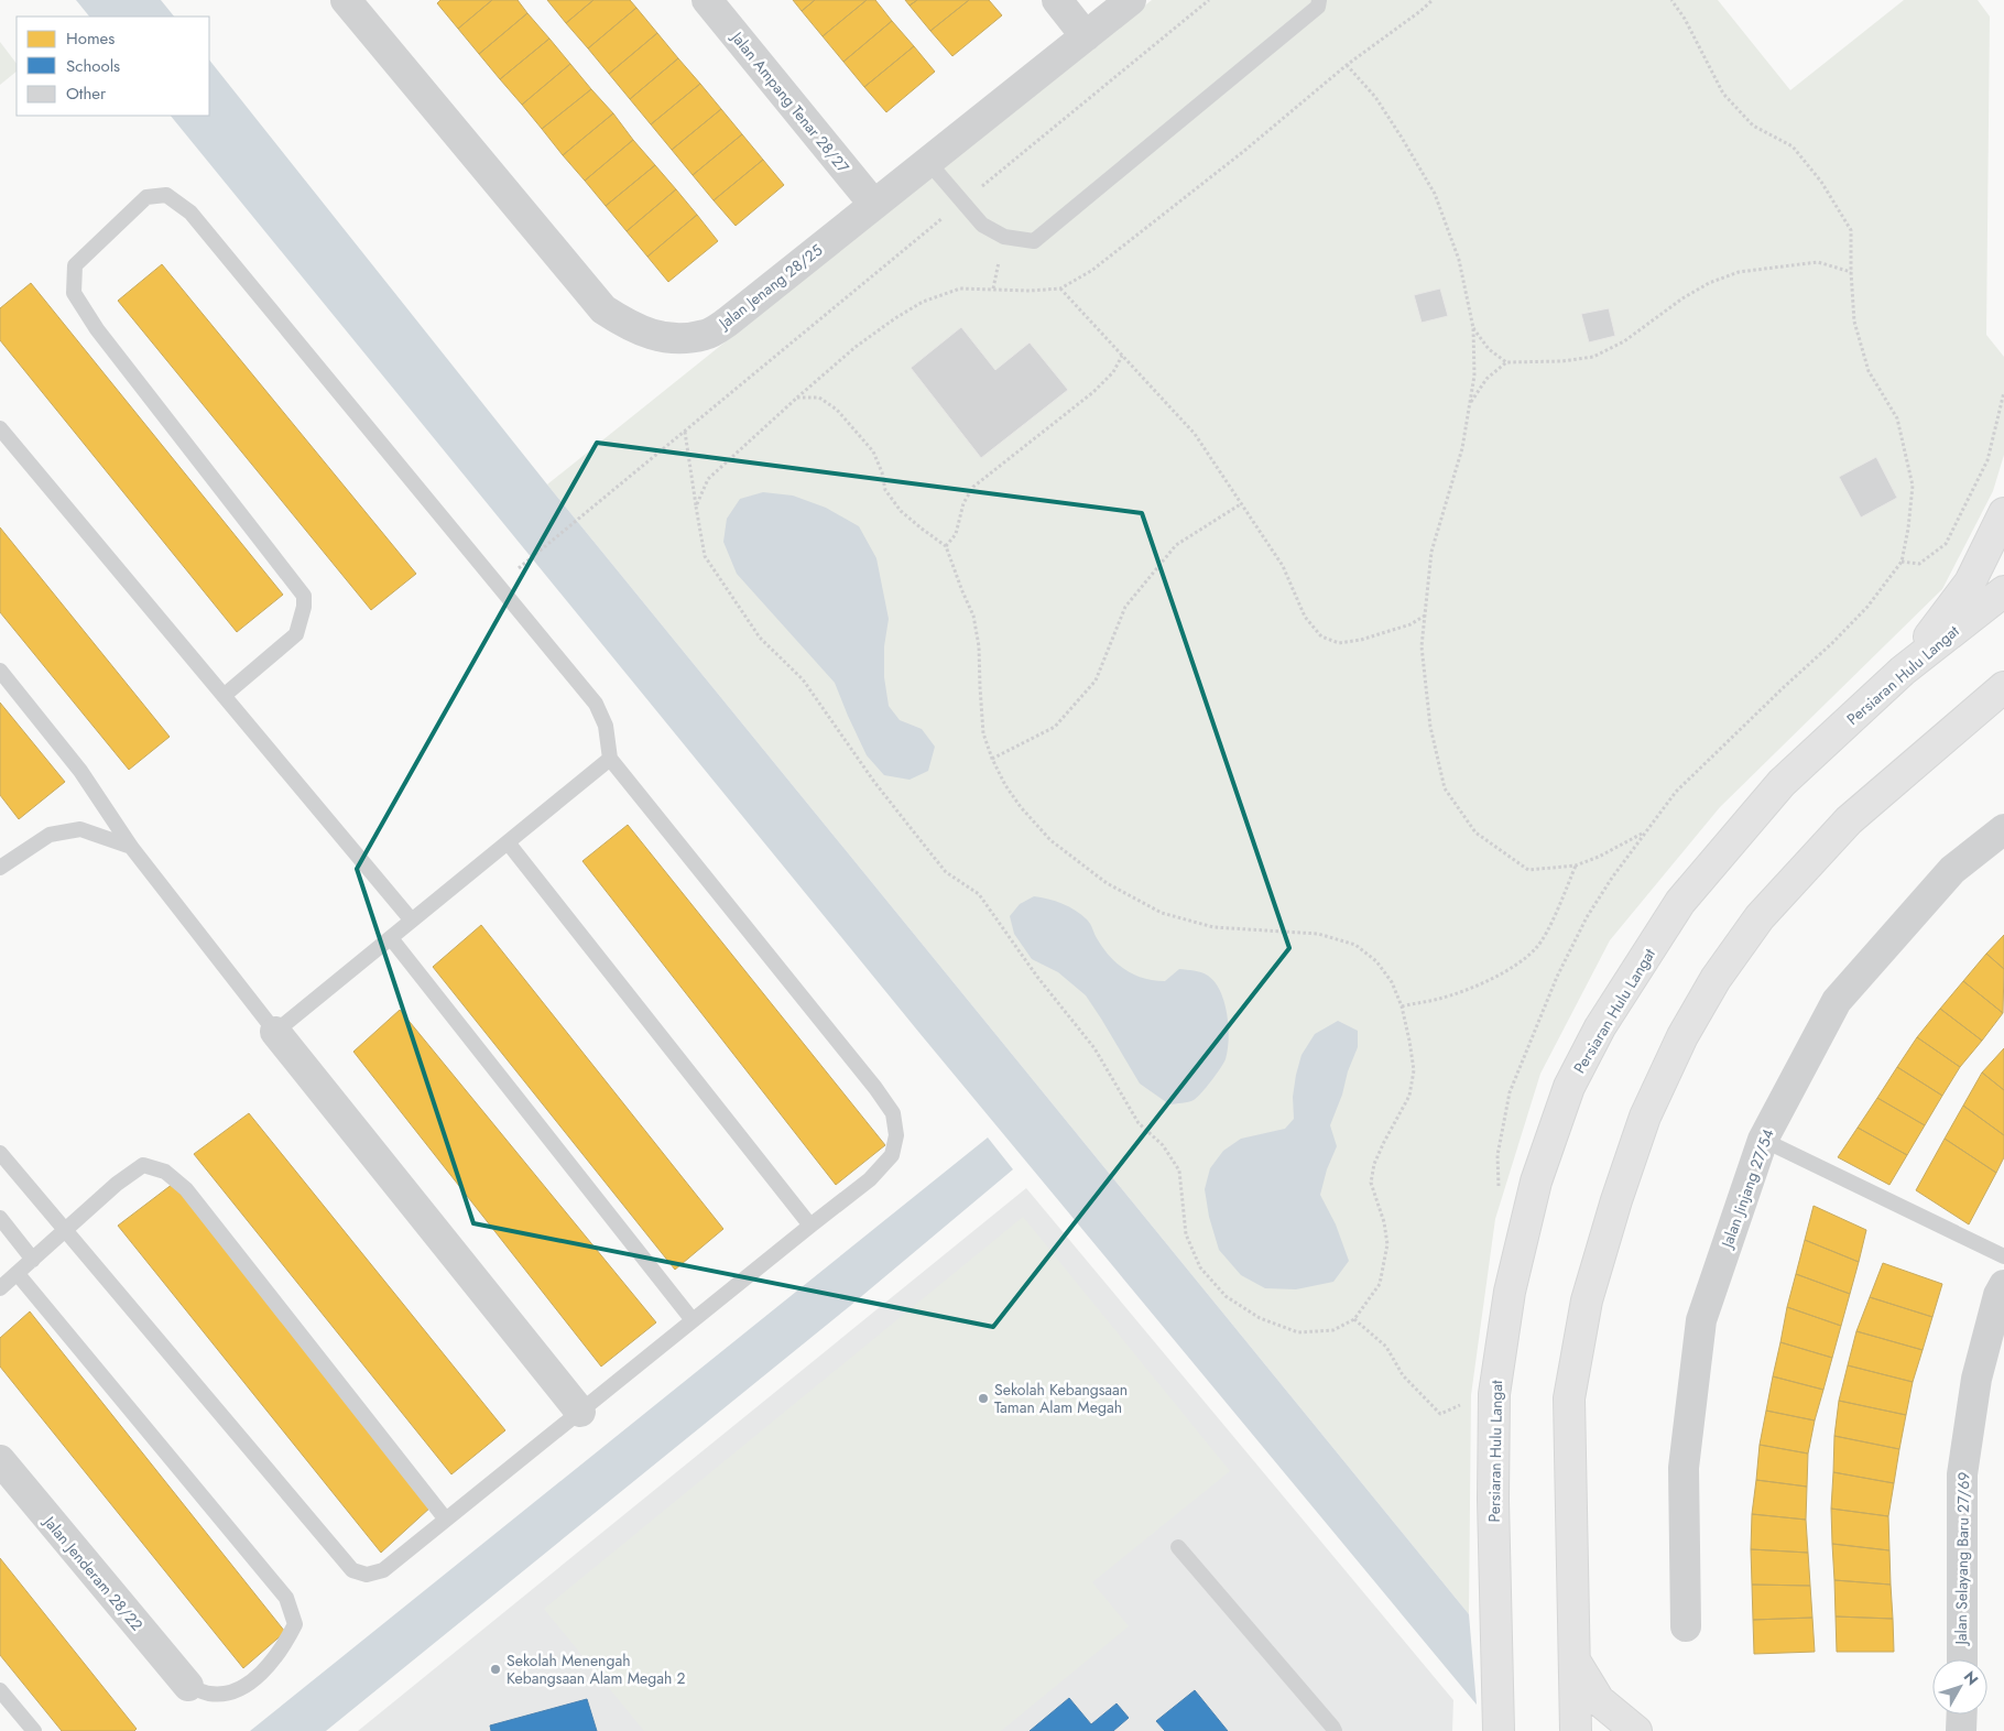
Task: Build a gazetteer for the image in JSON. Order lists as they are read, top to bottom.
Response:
{
  "streets": {
    "main road": ["Persiaran Hulu Langat"],
    "street": [
      "Jalan Ampang Tenar 28/27",
      "Jalan Jenang 28/25",
      "Jalan Jinjang 27/54",
      "Jalan Selayang Baru 27/69",
      "Jalan Jenderam 28/22"
    ]
  },
  "crossings": [
    ["Jalan Ampang Tenar 28/27", "Jalan Jenang 28/25"]
  ],
  "places": ["Sekolah Kebangsaan Taman Alam Megah", "Sekolah Menengah Kebangsaan Alam Megah 2"],
  "legend": ["Homes", "Schools", "Other"],
  "north": "top right"
}
